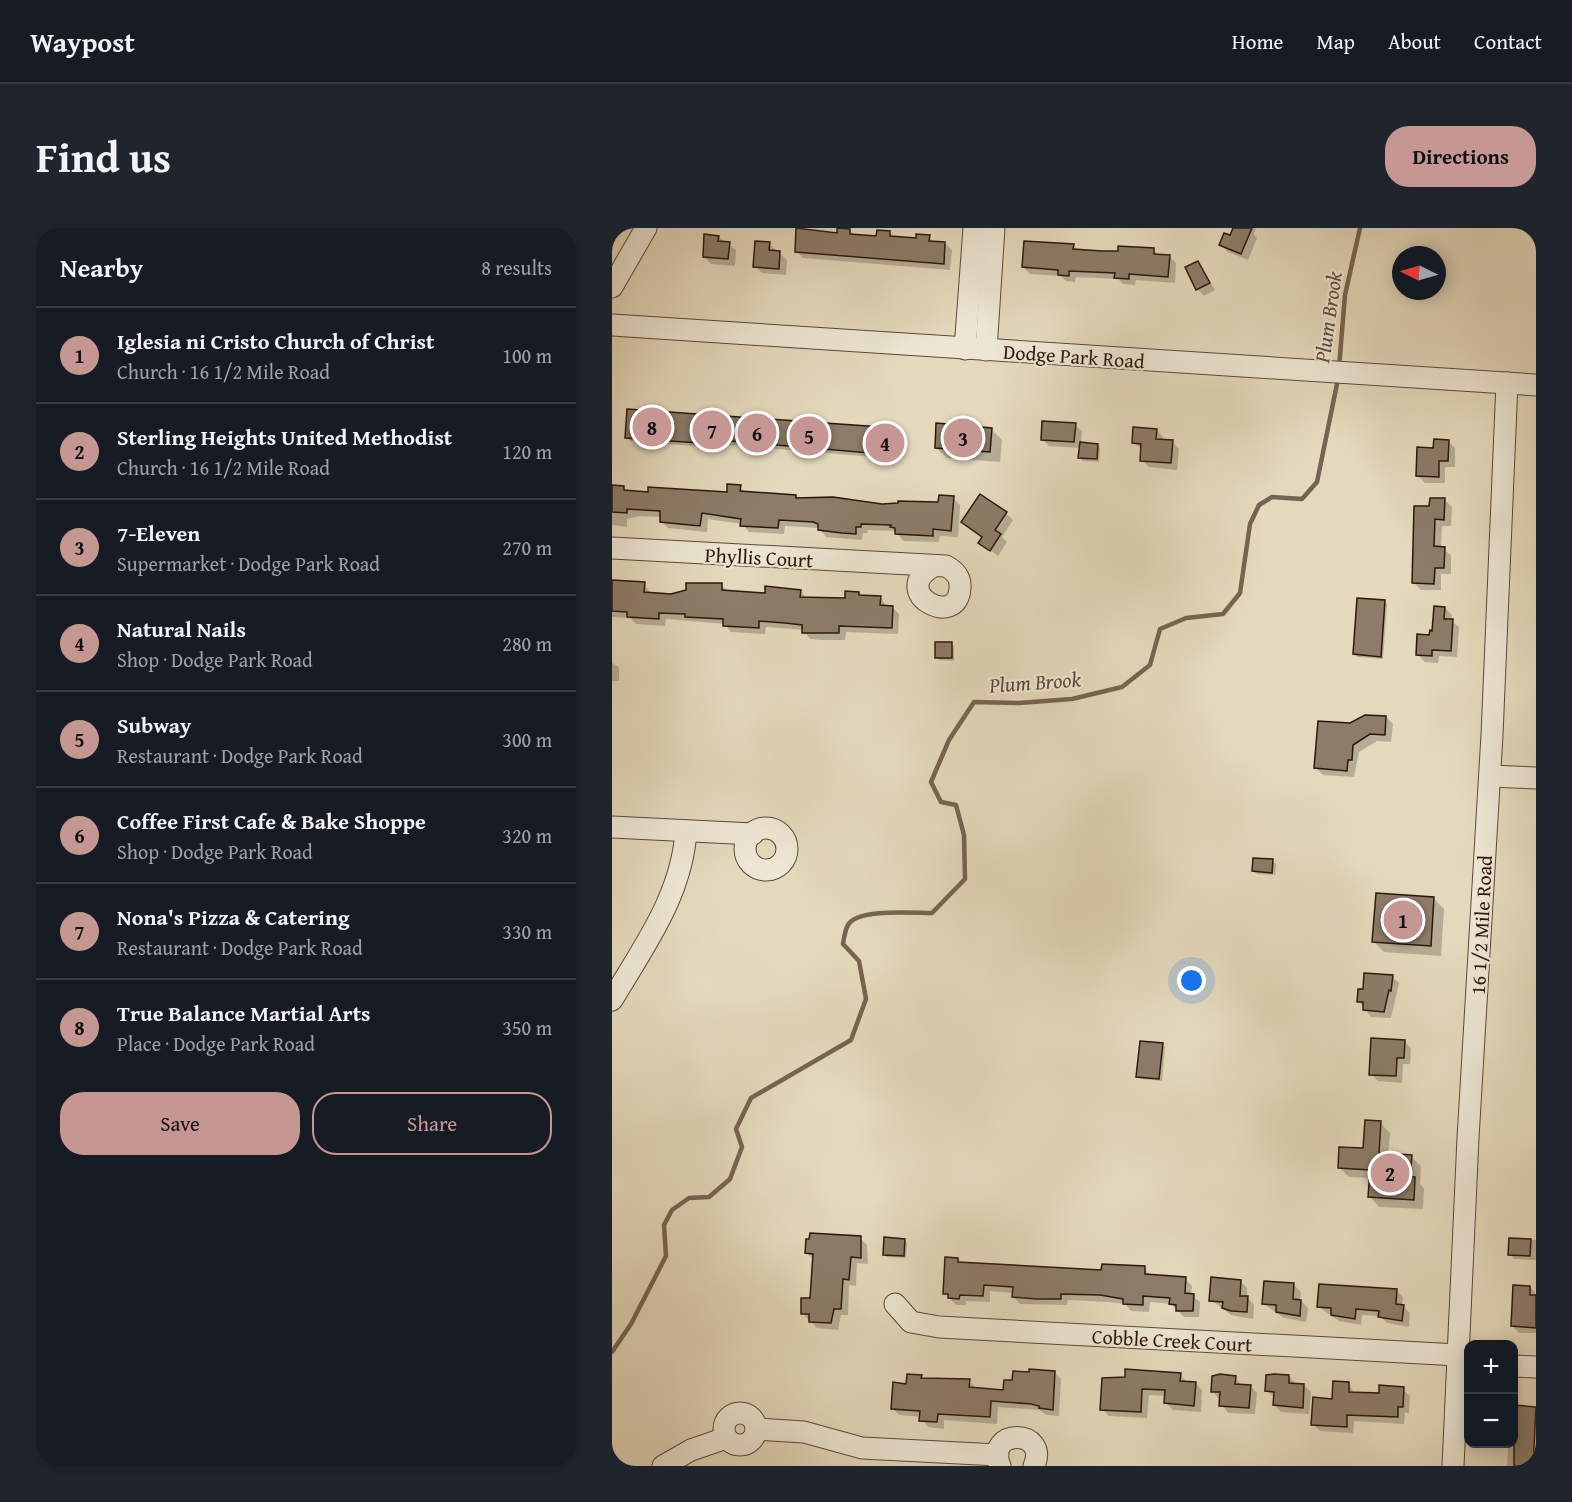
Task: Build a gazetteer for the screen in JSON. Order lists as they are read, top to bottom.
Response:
{
  "streets": {
    "street": [
      "Dodge Park Road",
      "Phyllis Court",
      "16 1/2 Mile Road",
      "Cobble Creek Court"
    ]
  },
  "crossings": [
    ["Dodge Park Road", "16 1/2 Mile Road"],
    ["16 1/2 Mile Road", "Cobble Creek Court"]
  ],
  "water": ["Plum Brook"],
  "north": "left",
  "page": {
    "header": "Waypost",
    "nav": [
      "Home",
      "Map",
      "About",
      "Contact"
    ],
    "title": "Find us",
    "buttons": [
      "Directions",
      ["Save", "Share"]
    ],
    "heading": ["Nearby", "8 results"],
    "list": [
      {
        "mark": "1",
        "name": "Iglesia ni Cristo Church of Christ",
        "note": "Church · 16 1/2 Mile Road",
        "value": "100 m"
      },
      {
        "mark": "2",
        "name": "Sterling Heights United Methodist",
        "note": "Church · 16 1/2 Mile Road",
        "value": "120 m"
      },
      {
        "mark": "3",
        "name": "7-Eleven",
        "note": "Supermarket · Dodge Park Road",
        "value": "270 m"
      },
      {
        "mark": "4",
        "name": "Natural Nails",
        "note": "Shop · Dodge Park Road",
        "value": "280 m"
      },
      {
        "mark": "5",
        "name": "Subway",
        "note": "Restaurant · Dodge Park Road",
        "value": "300 m"
      },
      {
        "mark": "6",
        "name": "Coffee First Cafe & Bake Shoppe",
        "note": "Shop · Dodge Park Road",
        "value": "320 m"
      },
      {
        "mark": "7",
        "name": "Nona's Pizza & Catering",
        "note": "Restaurant · Dodge Park Road",
        "value": "330 m"
      },
      {
        "mark": "8",
        "name": "True Balance Martial Arts",
        "note": "Place · Dodge Park Road",
        "value": "350 m"
      }
    ],
    "pins": [
      "8",
      "7",
      "6",
      "5",
      "3",
      "4",
      "1",
      "2"
    ],
    "map_buttons": ["+", "−"]
  }
}
